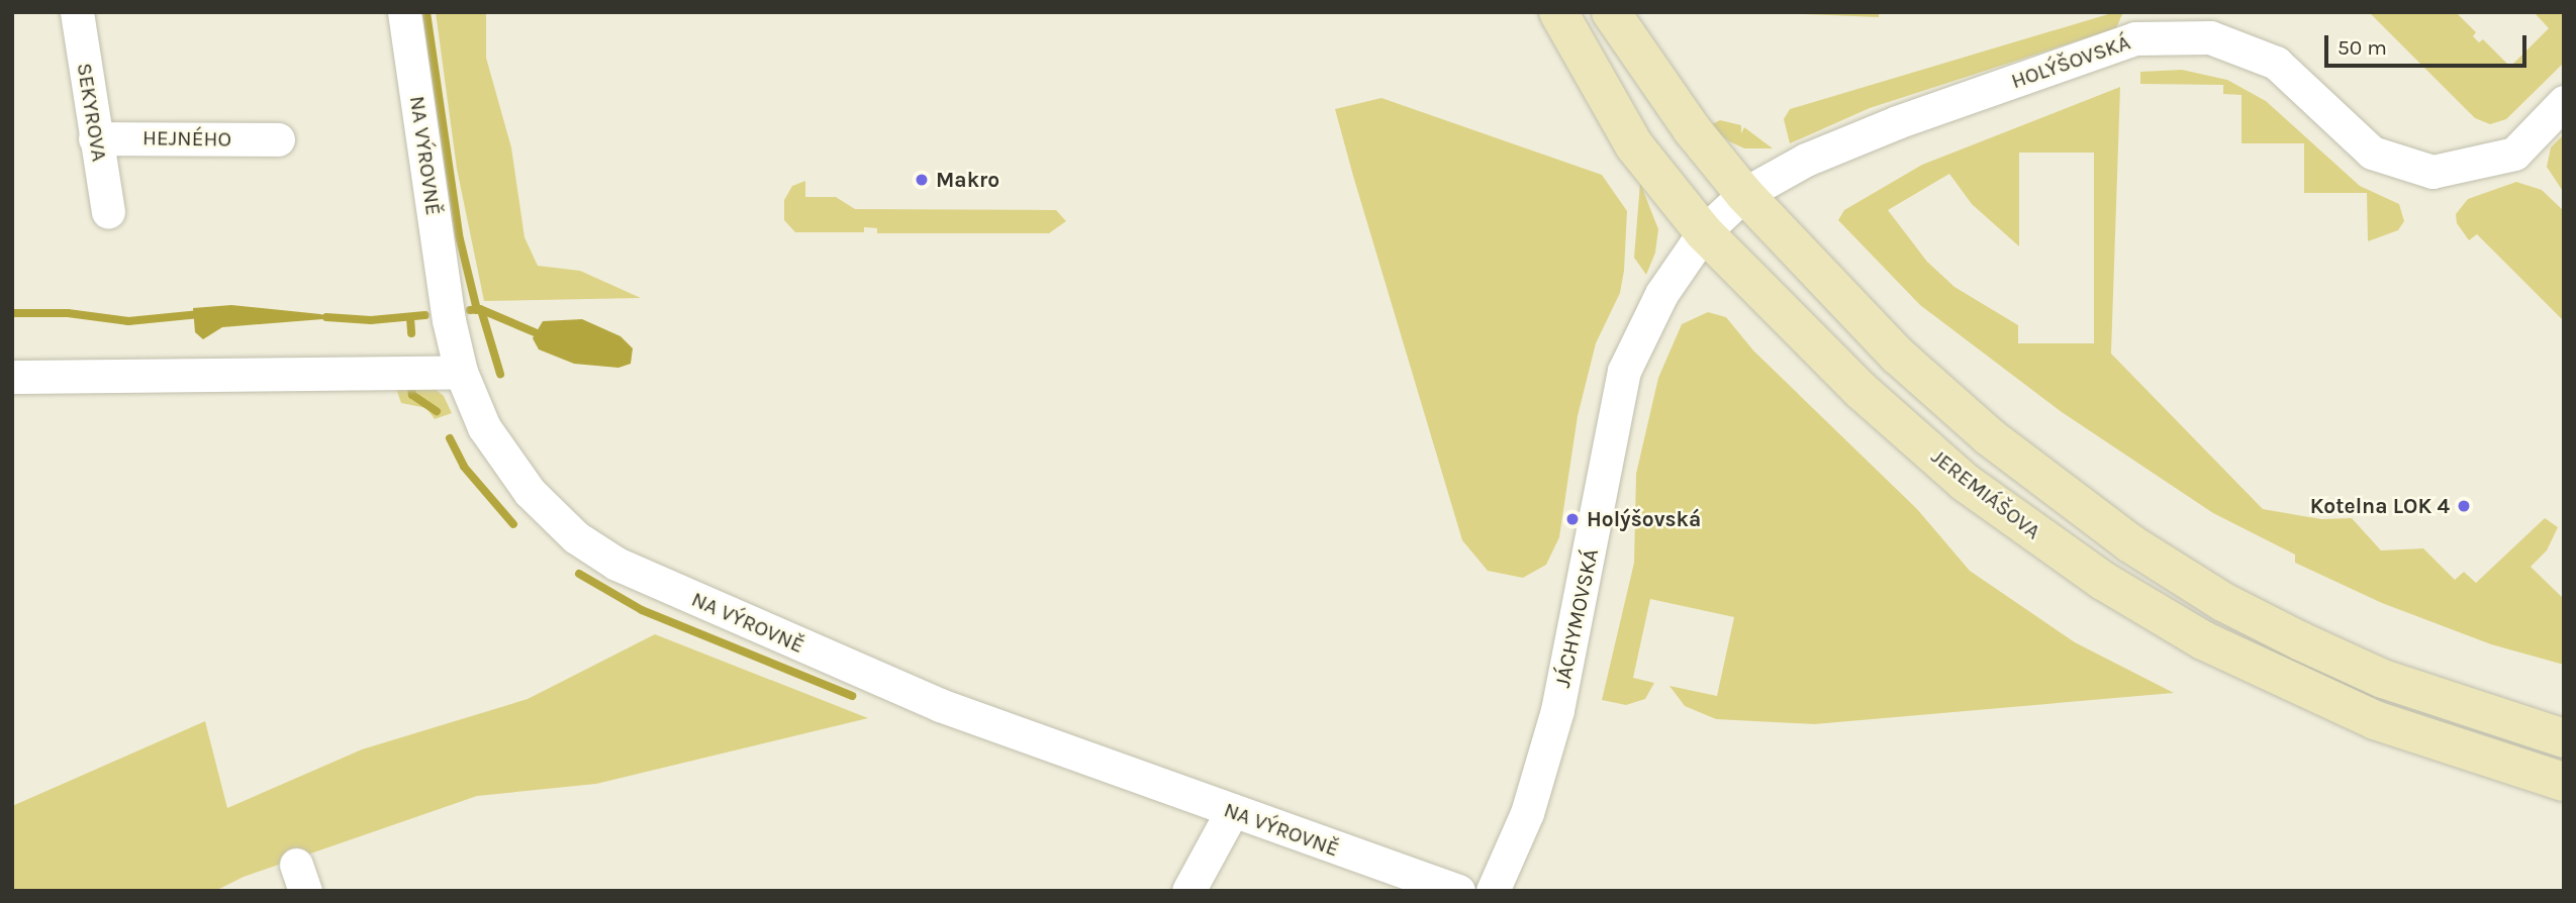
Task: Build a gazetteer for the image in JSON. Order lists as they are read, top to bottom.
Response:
{
  "streets": {
    "main road": ["JEREMIÁŠOVA"],
    "street": [
      "HOLÝŠOVSKÁ",
      "SEKYROVA",
      "HEJNÉHO",
      "NA VÝROVNĚ",
      "JÁCHYMOVSKÁ"
    ]
  },
  "crossings": [
    ["HOLÝŠOVSKÁ", "JEREMIÁŠOVA"],
    ["HOLÝŠOVSKÁ", "JÁCHYMOVSKÁ"],
    ["SEKYROVA", "HEJNÉHO"],
    ["JEREMIÁŠOVA", "JÁCHYMOVSKÁ"]
  ],
  "places": ["Makro", "Kotelna LOK 4", "Holýšovská"],
  "scale_bar": "50 m"
}
